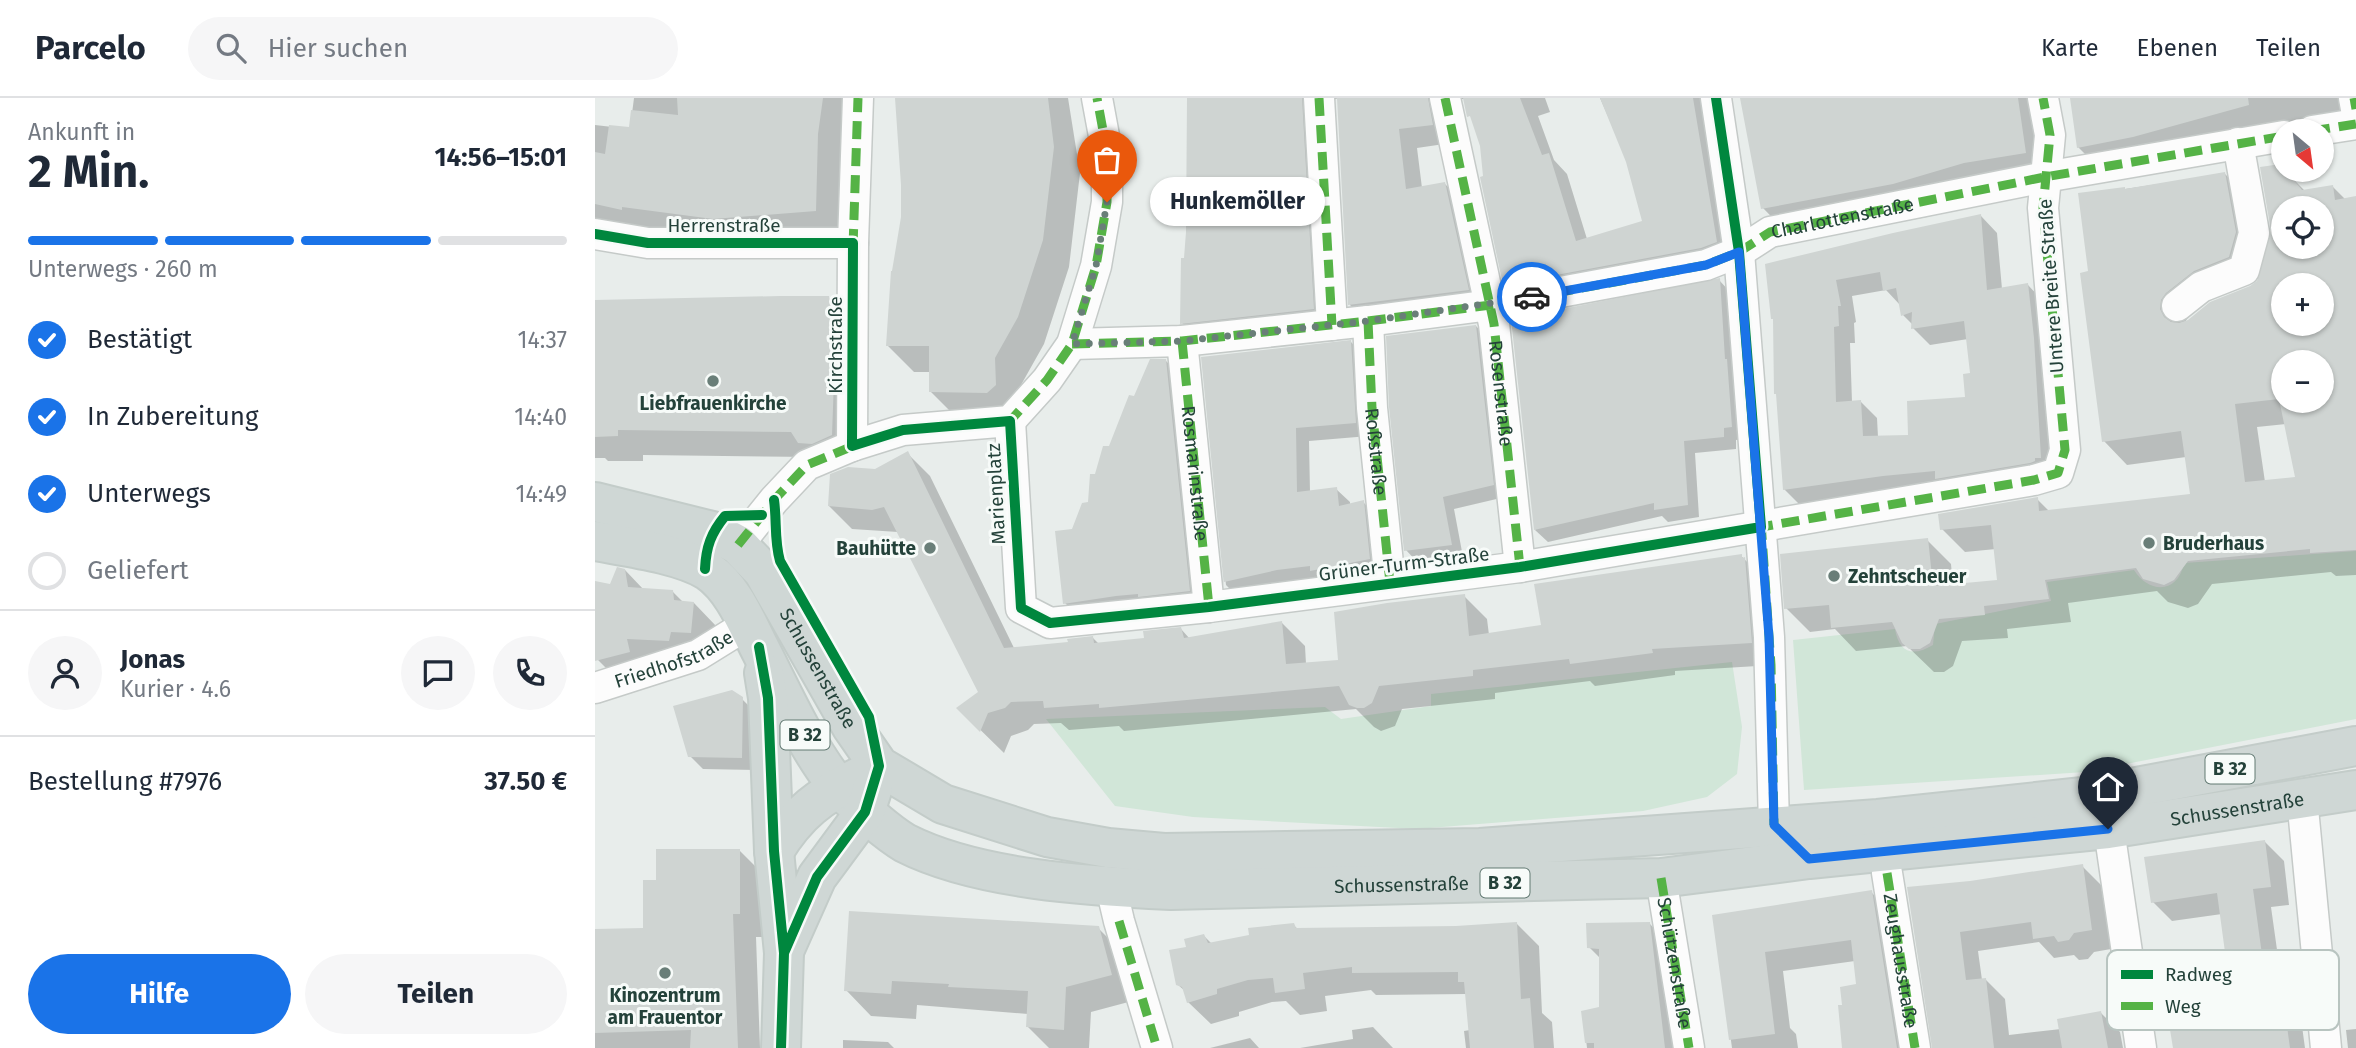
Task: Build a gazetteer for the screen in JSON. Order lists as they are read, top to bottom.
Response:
{
  "streets": {
    "main road": ["Schussenstraße", "B 32"],
    "street": [
      "Charlottenstraße",
      "Herrenstraße",
      "Untere Breite Straße",
      "Kirchstraße",
      "Rosenstraße",
      "Roßstraße",
      "Rosmarinstraße",
      "Marienplatz",
      "Grüner-Turm-Straße",
      "Friedhofstraße",
      "Zeughausstraße",
      "Schützenstraße"
    ]
  },
  "crossings": [
    ["Charlottenstraße", "Untere Breite Straße"],
    ["Charlottenstraße", "Rosenstraße"],
    ["Charlottenstraße", "Roßstraße"],
    ["Charlottenstraße", "Rosmarinstraße"],
    ["Charlottenstraße", "Marienplatz"],
    ["Herrenstraße", "Kirchstraße"],
    ["Untere Breite Straße", "Grüner-Turm-Straße"],
    ["Kirchstraße", "Marienplatz"],
    ["Rosenstraße", "Grüner-Turm-Straße"],
    ["Roßstraße", "Grüner-Turm-Straße"],
    ["Rosmarinstraße", "Grüner-Turm-Straße"],
    ["Marienplatz", "Grüner-Turm-Straße"],
    ["Marienplatz", "Schussenstraße"],
    ["Marienplatz", "B 32"],
    ["Friedhofstraße", "Schussenstraße"],
    ["Schussenstraße", "B 32"],
    ["Schussenstraße", "Schützenstraße"]
  ],
  "places": [
    "Hunkemöller",
    "Liebfrauenkirche",
    "Bruderhaus",
    "Bauhütte",
    "Zehntscheuer",
    "Kinozentrum am Frauentor"
  ],
  "legend": ["Radweg", "Weg"],
  "north": "bottom right",
  "page": {
    "header": "Parcelo",
    "search": "Hier suchen",
    "nav": ["Karte", "Ebenen", "Teilen"],
    "heading": ["2 Min.", "Ankunft in", "14:56–15:01"],
    "panel": [
      "Jonas",
      "Kurier · 4.6",
      "Bestellung #7976",
      "37.50 €"
    ],
    "map_buttons": ["+", "−"],
    "bubble": "Hunkemöller",
    "bar": "Unterwegs · 260 m",
    "list": [
      ["Bestätigt", "14:37"],
      ["In Zubereitung", "14:40"],
      ["Unterwegs", "14:49"],
      "Geliefert"
    ],
    "buttons": ["Hilfe", "Teilen"]
  }
}
